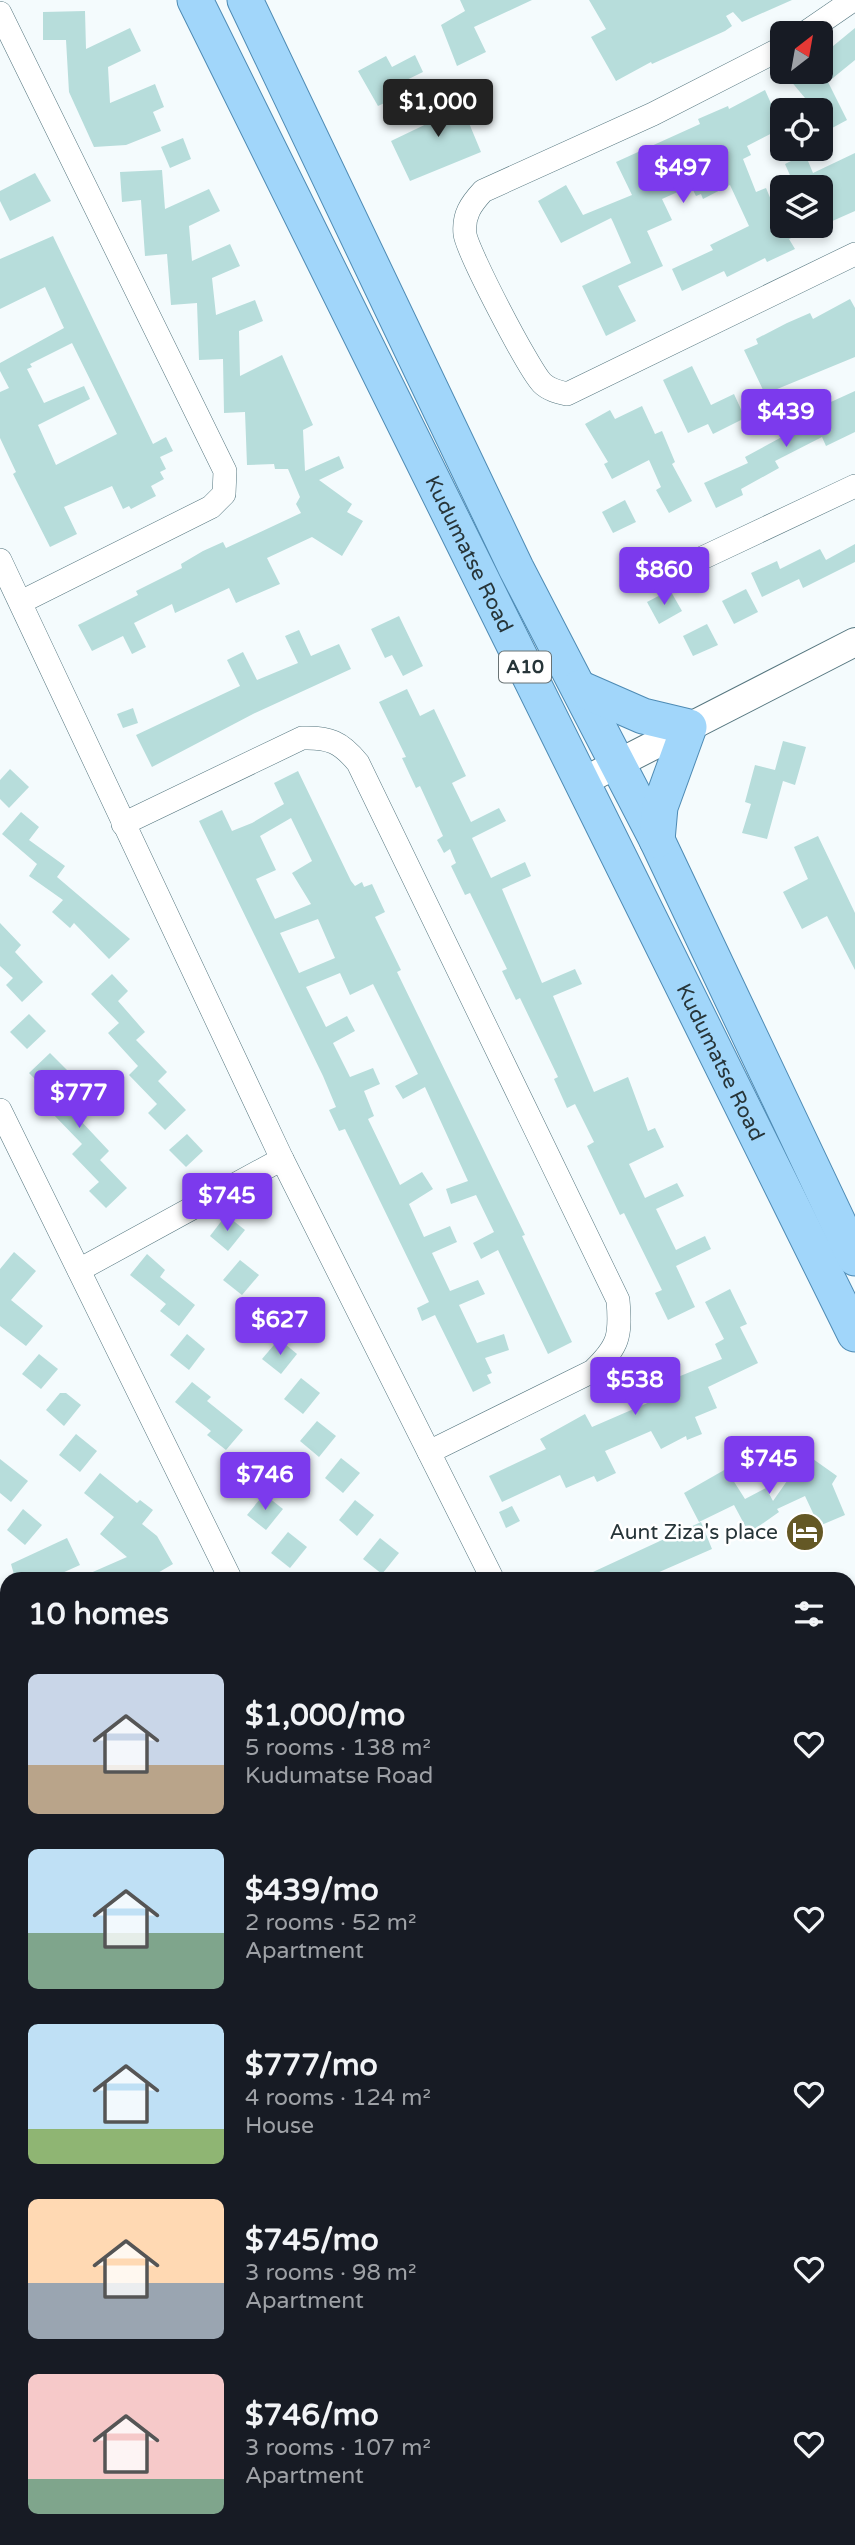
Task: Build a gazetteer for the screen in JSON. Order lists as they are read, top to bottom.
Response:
{
  "streets": {
    "main road": ["Kudumatse Road", "A10"]
  },
  "places": {
    "hotel": ["Aunt Ziza's place"]
  },
  "north": "top right",
  "page": {
    "price": [
      "$1,000",
      "$497",
      "$439",
      "$860",
      "$777",
      "$745",
      "$627",
      "$538",
      "$745",
      "$746"
    ],
    "heading": "10 homes",
    "list": [
      {
        "name": "$1,000/mo",
        "note": "5 rooms · 138 m² · Kudumatse Road"
      },
      {
        "name": "$439/mo",
        "note": "2 rooms · 52 m² · Apartment"
      },
      {
        "name": "$777/mo",
        "note": "4 rooms · 124 m² · House"
      },
      {
        "name": "$745/mo",
        "note": "3 rooms · 98 m² · Apartment"
      },
      {
        "name": "$746/mo",
        "note": "3 rooms · 107 m² · Apartment"
      }
    ]
  }
}
